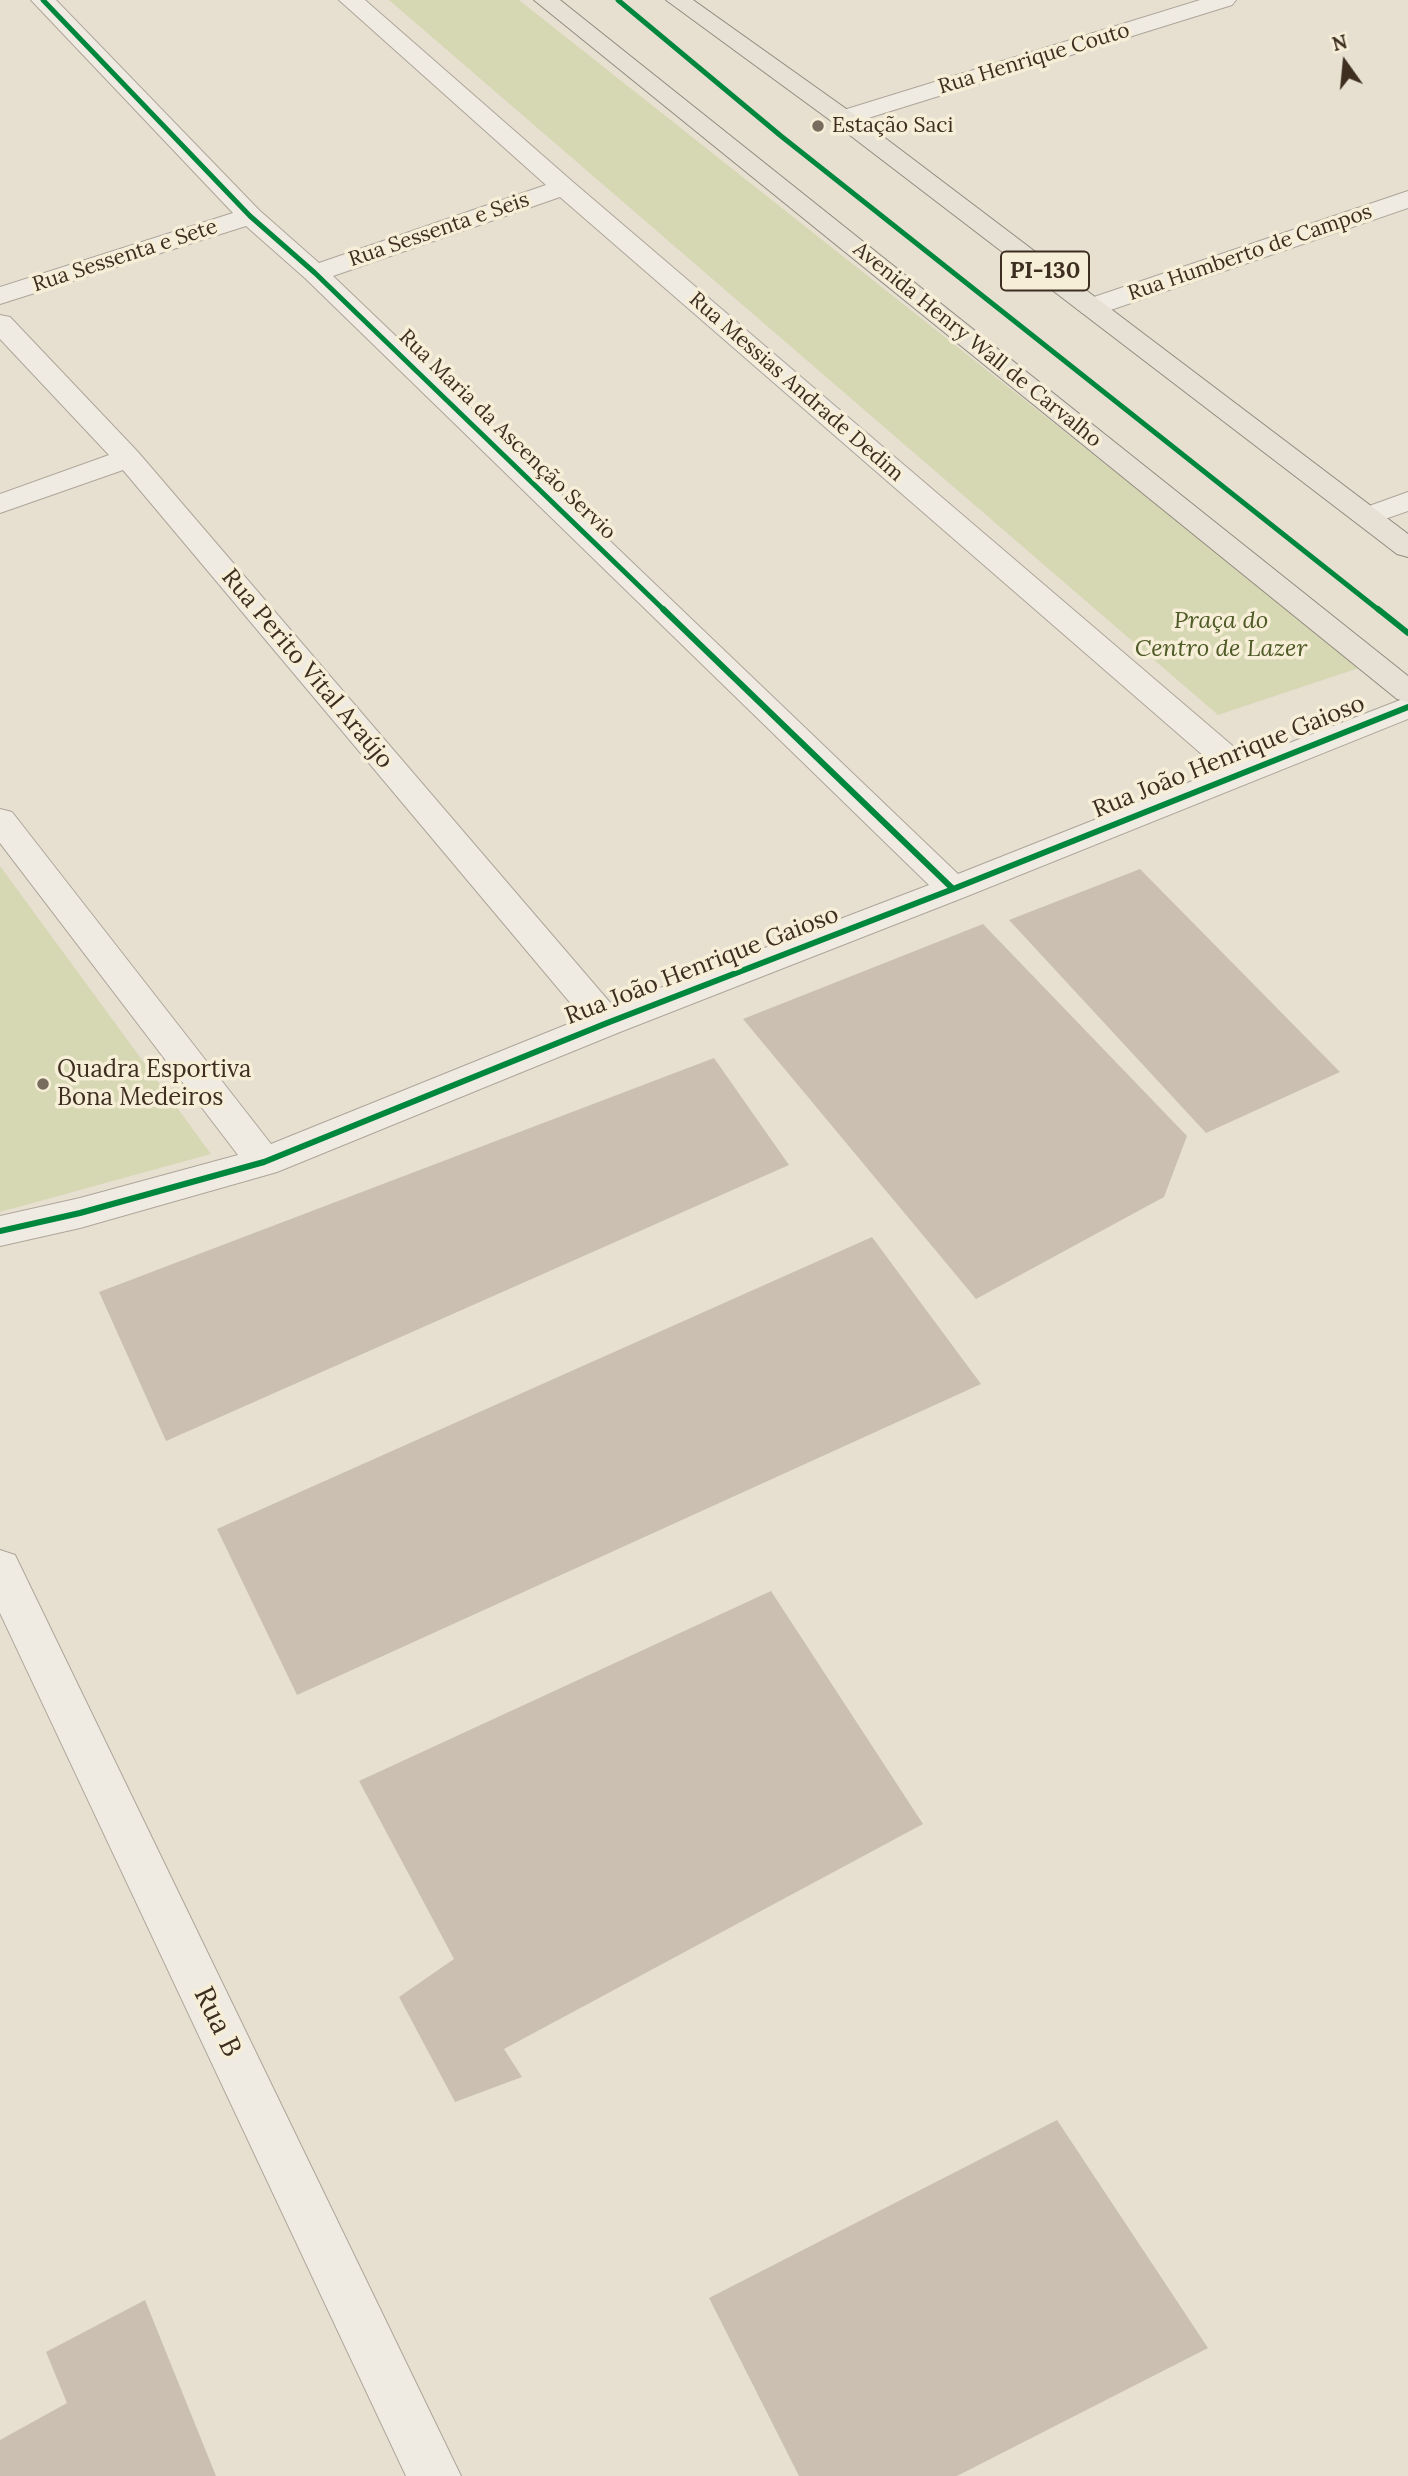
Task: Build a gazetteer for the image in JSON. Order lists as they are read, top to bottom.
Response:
{
  "streets": {
    "main road": ["PI-130", "Avenida Henry Wall de Carvalho"],
    "street": [
      "Rua Henrique Couto",
      "Rua Sessenta e Seis",
      "Rua Humberto de Campos",
      "Rua Sessenta e Sete",
      "Rua Messias Andrade Dedim",
      "Rua Maria da Ascenção Servio",
      "Rua Perito Vital Araújo",
      "Rua João Henrique Gaioso",
      "Rua B"
    ]
  },
  "crossings": [
    ["Rua Henrique Couto", "PI-130"],
    ["Rua Sessenta e Seis", "Rua Messias Andrade Dedim"],
    ["Rua Sessenta e Seis", "Rua Maria da Ascenção Servio"],
    ["Rua Humberto de Campos", "PI-130"],
    ["Rua Sessenta e Sete", "Rua Maria da Ascenção Servio"],
    ["Rua Messias Andrade Dedim", "Rua João Henrique Gaioso"],
    ["Rua Maria da Ascenção Servio", "Rua João Henrique Gaioso"],
    ["Rua Perito Vital Araújo", "Rua João Henrique Gaioso"]
  ],
  "parks": ["Praça do Centro de Lazer"],
  "places": ["Estação Saci", "Quadra Esportiva Bona Medeiros"],
  "north": "top"
}
